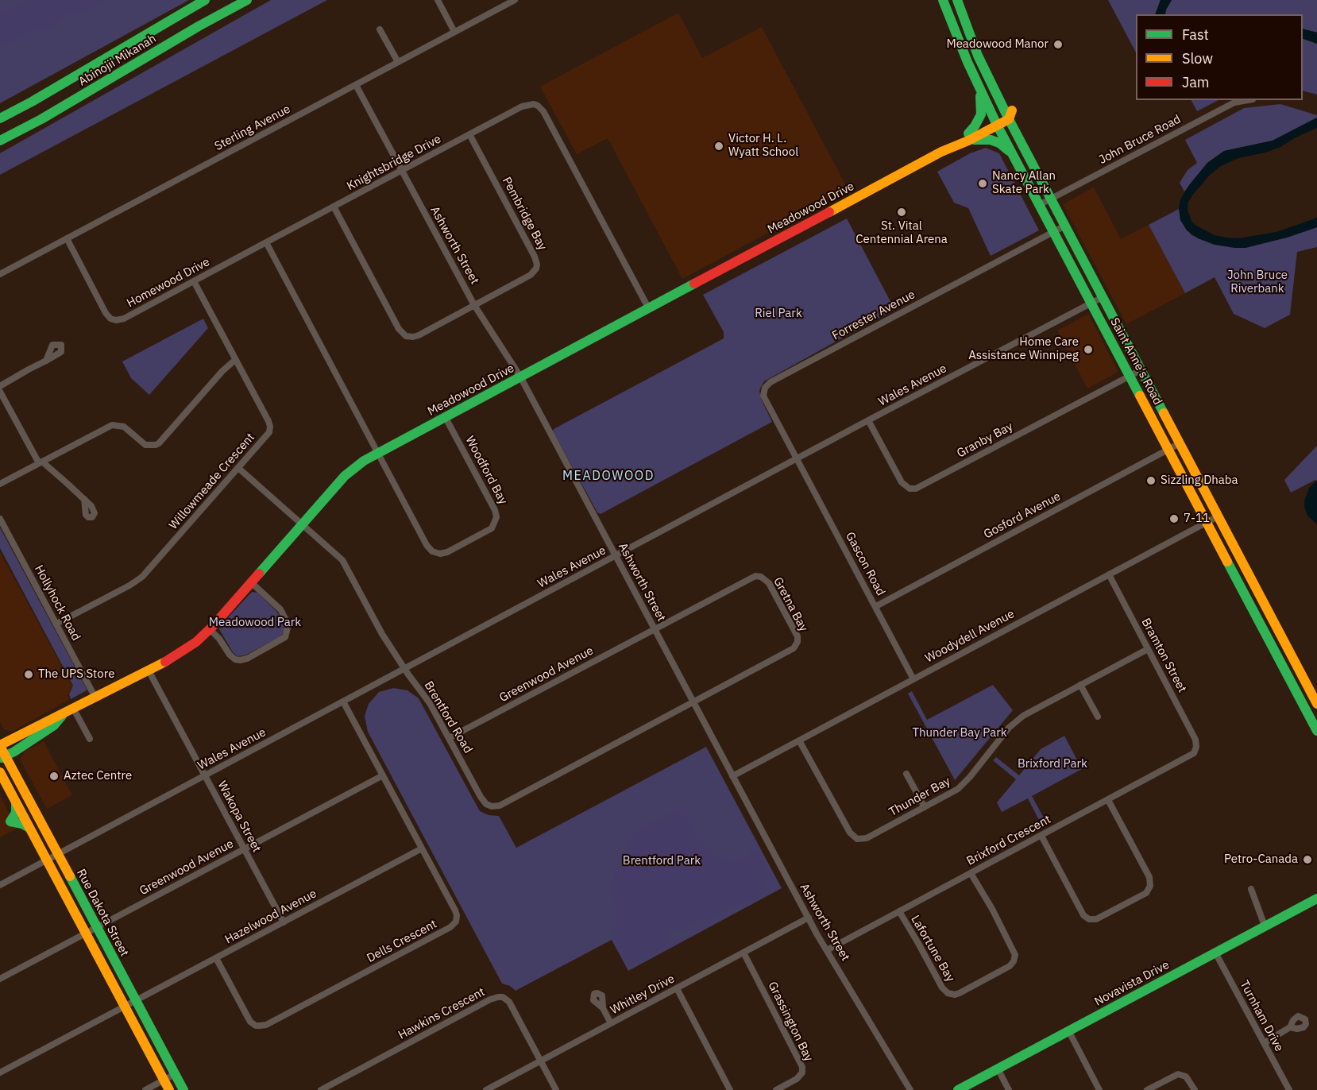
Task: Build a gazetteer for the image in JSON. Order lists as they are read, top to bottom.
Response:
{
  "streets": {
    "main road": [
      "Abinojii Mikanah",
      "Meadowood Drive",
      "Saint Anne's Road",
      "Rue Dakota Street",
      "Novavista Drive"
    ],
    "street": [
      "Sterling Avenue",
      "John Bruce Road",
      "Knightsbridge Drive",
      "Pembridge Bay",
      "Ashworth Street",
      "Homewood Drive",
      "Forrester Avenue",
      "Wales Avenue",
      "Granby Bay",
      "Woodford Bay",
      "Willowmeade Crescent",
      "Gosford Avenue",
      "Gascon Road",
      "Hollyhock Road",
      "Gretna Bay",
      "Woodydell Avenue",
      "Bramton Street",
      "Greenwood Avenue",
      "Brentford Road",
      "Thunder Bay",
      "Wakopa Street",
      "Brixford Crescent",
      "Hazelwood Avenue",
      "Dells Crescent",
      "Lafortune Bay",
      "Whitley Drive",
      "Hawkins Crescent",
      "Turnham Drive",
      "Grassington Bay"
    ]
  },
  "crossings": [
    ["Sterling Avenue", "Ashworth Street"],
    ["Sterling Avenue", "Homewood Drive"],
    ["John Bruce Road", "Saint Anne's Road"],
    ["Knightsbridge Drive", "Meadowood Drive"],
    ["Knightsbridge Drive", "Pembridge Bay"],
    ["Knightsbridge Drive", "Ashworth Street"],
    ["Knightsbridge Drive", "Homewood Drive"],
    ["Meadowood Drive", "Ashworth Street"],
    ["Meadowood Drive", "Saint Anne's Road"],
    ["Meadowood Drive", "Woodford Bay"],
    ["Meadowood Drive", "Hollyhock Road"],
    ["Meadowood Drive", "Brentford Road"],
    ["Meadowood Drive", "Wakopa Street"],
    ["Meadowood Drive", "Rue Dakota Street"],
    ["Pembridge Bay", "Ashworth Street"],
    ["Ashworth Street", "Wales Avenue"],
    ["Ashworth Street", "Gretna Bay"],
    ["Ashworth Street", "Woodydell Avenue"],
    ["Ashworth Street", "Greenwood Avenue"],
    ["Ashworth Street", "Brentford Road"],
    ["Ashworth Street", "Brixford Crescent"],
    ["Ashworth Street", "Whitley Drive"],
    ["Homewood Drive", "Willowmeade Crescent"],
    ["Forrester Avenue", "Saint Anne's Road"],
    ["Forrester Avenue", "Wales Avenue"],
    ["Forrester Avenue", "Gascon Road"],
    ["Saint Anne's Road", "Wales Avenue"],
    ["Saint Anne's Road", "Granby Bay"],
    ["Saint Anne's Road", "Gosford Avenue"],
    ["Saint Anne's Road", "Woodydell Avenue"],
    ["Wales Avenue", "Granby Bay"],
    ["Wales Avenue", "Gascon Road"],
    ["Wales Avenue", "Brentford Road"],
    ["Wales Avenue", "Wakopa Street"],
    ["Wales Avenue", "Rue Dakota Street"],
    ["Wales Avenue", "Dells Crescent"],
    ["Willowmeade Crescent", "Hollyhock Road"],
    ["Willowmeade Crescent", "Brentford Road"],
    ["Gosford Avenue", "Gascon Road"],
    ["Gascon Road", "Woodydell Avenue"],
    ["Gretna Bay", "Greenwood Avenue"],
    ["Gretna Bay", "Brentford Road"],
    ["Woodydell Avenue", "Bramton Street"],
    ["Woodydell Avenue", "Thunder Bay"],
    ["Bramton Street", "Thunder Bay"],
    ["Bramton Street", "Brixford Crescent"],
    ["Greenwood Avenue", "Brentford Road"],
    ["Greenwood Avenue", "Wakopa Street"],
    ["Greenwood Avenue", "Rue Dakota Street"],
    ["Greenwood Avenue", "Dells Crescent"],
    ["Wakopa Street", "Hazelwood Avenue"],
    ["Brixford Crescent", "Lafortune Bay"],
    ["Rue Dakota Street", "Hazelwood Avenue"],
    ["Hazelwood Avenue", "Dells Crescent"],
    ["Novavista Drive", "Turnham Drive"],
    ["Whitley Drive", "Hawkins Crescent"],
    ["Whitley Drive", "Grassington Bay"]
  ],
  "districts": ["MEADOWOOD"],
  "parks": [
    "John Bruce Riverbank",
    "Riel Park",
    "Meadowood Park",
    "Thunder Bay Park",
    "Brixford Park",
    "Brentford Park"
  ],
  "places": [
    "Meadowood Manor",
    "Victor H. L. Wyatt School",
    "Nancy Allan Skate Park",
    "St. Vital Centennial Arena",
    "Home Care Assistance Winnipeg",
    "Sizzling Dhaba",
    "7-11",
    "The UPS Store",
    "Aztec Centre",
    "Petro-Canada"
  ],
  "legend": ["Fast", "Slow", "Jam"]
}
